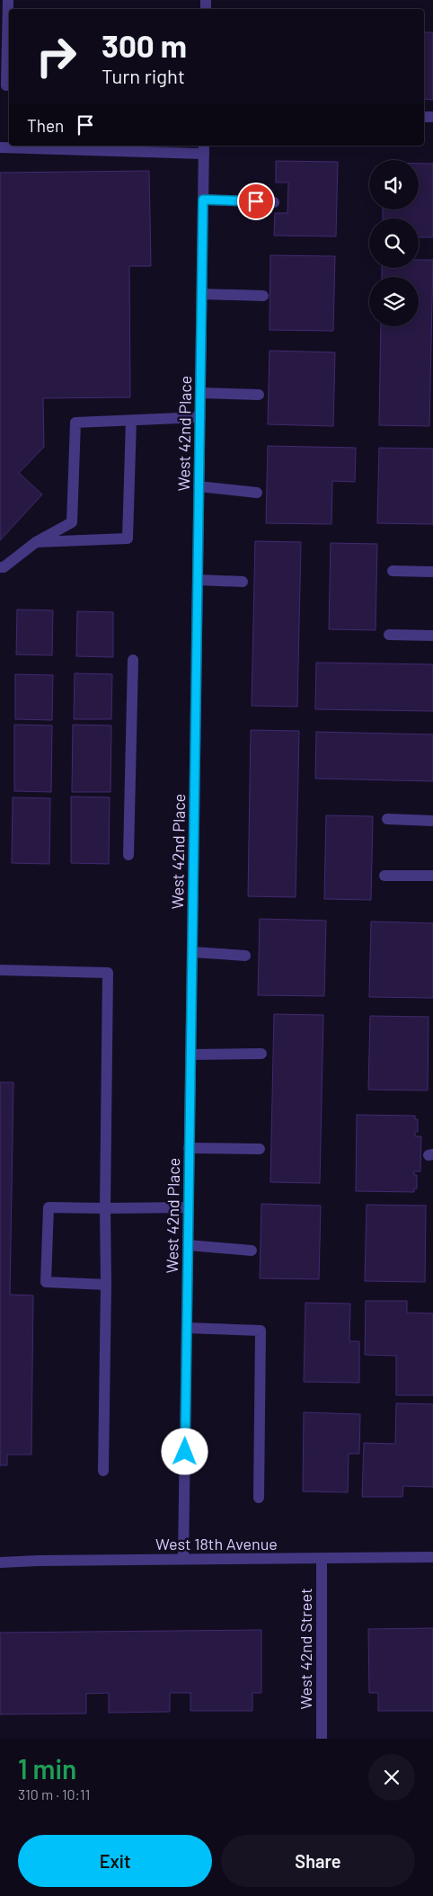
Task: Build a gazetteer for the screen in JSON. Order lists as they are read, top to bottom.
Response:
{
  "streets": {
    "street": ["West 42nd Place", "West 18th Avenue", "West 42nd Street"]
  },
  "crossings": [
    ["West 42nd Place", "West 18th Avenue"],
    ["West 18th Avenue", "West 42nd Street"]
  ],
  "page": {
    "turn": ["300 m", "Turn right"],
    "then": "Then",
    "heading": ["1 min", "310 m · 10:11"],
    "buttons": ["Exit", "Share"]
  }
}
